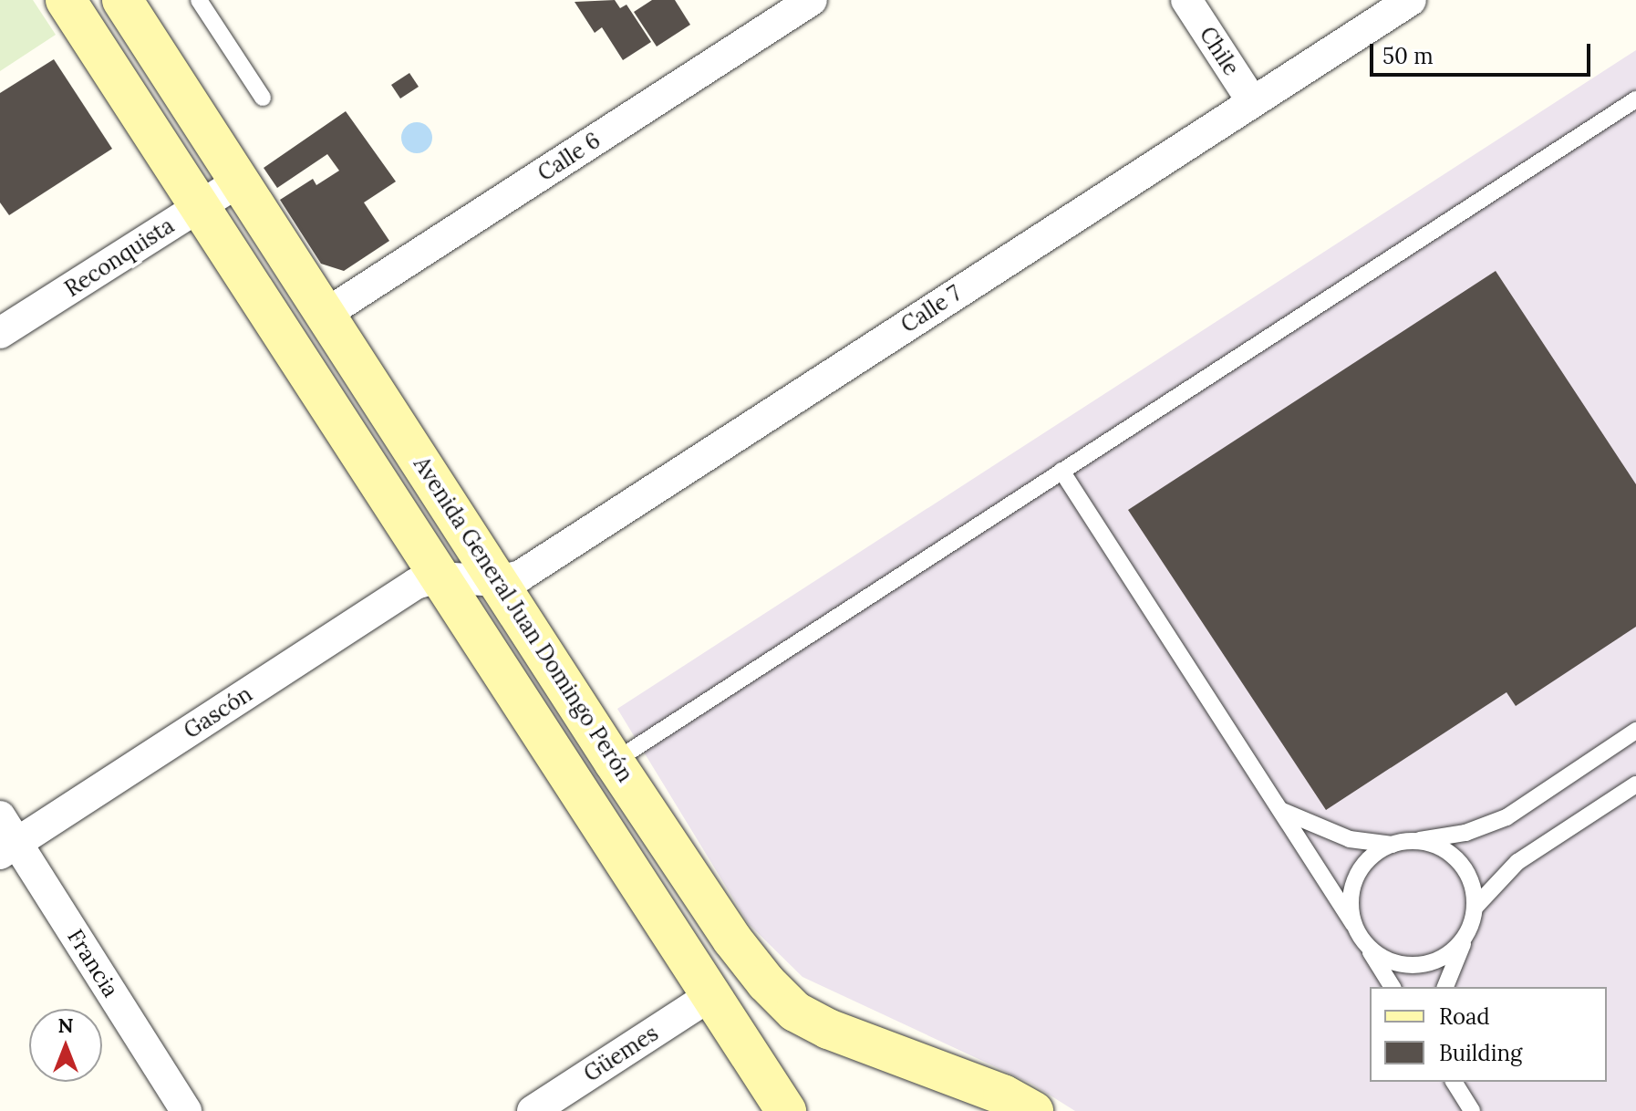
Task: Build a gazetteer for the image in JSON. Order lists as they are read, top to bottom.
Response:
{
  "streets": {
    "main road": ["Avenida General Juan Domingo Perón"],
    "street": [
      "Chile",
      "Calle 6",
      "Reconquista",
      "Calle 7",
      "Gascón",
      "Francia",
      "Güemes"
    ]
  },
  "crossings": [
    ["Chile", "Calle 7"],
    ["Calle 6", "Avenida General Juan Domingo Perón"],
    ["Reconquista", "Avenida General Juan Domingo Perón"],
    ["Calle 7", "Avenida General Juan Domingo Perón"],
    ["Calle 7", "Gascón"],
    ["Gascón", "Francia"]
  ],
  "legend": ["Road", "Building"],
  "scale_bar": "50 m",
  "north": "top"
}
